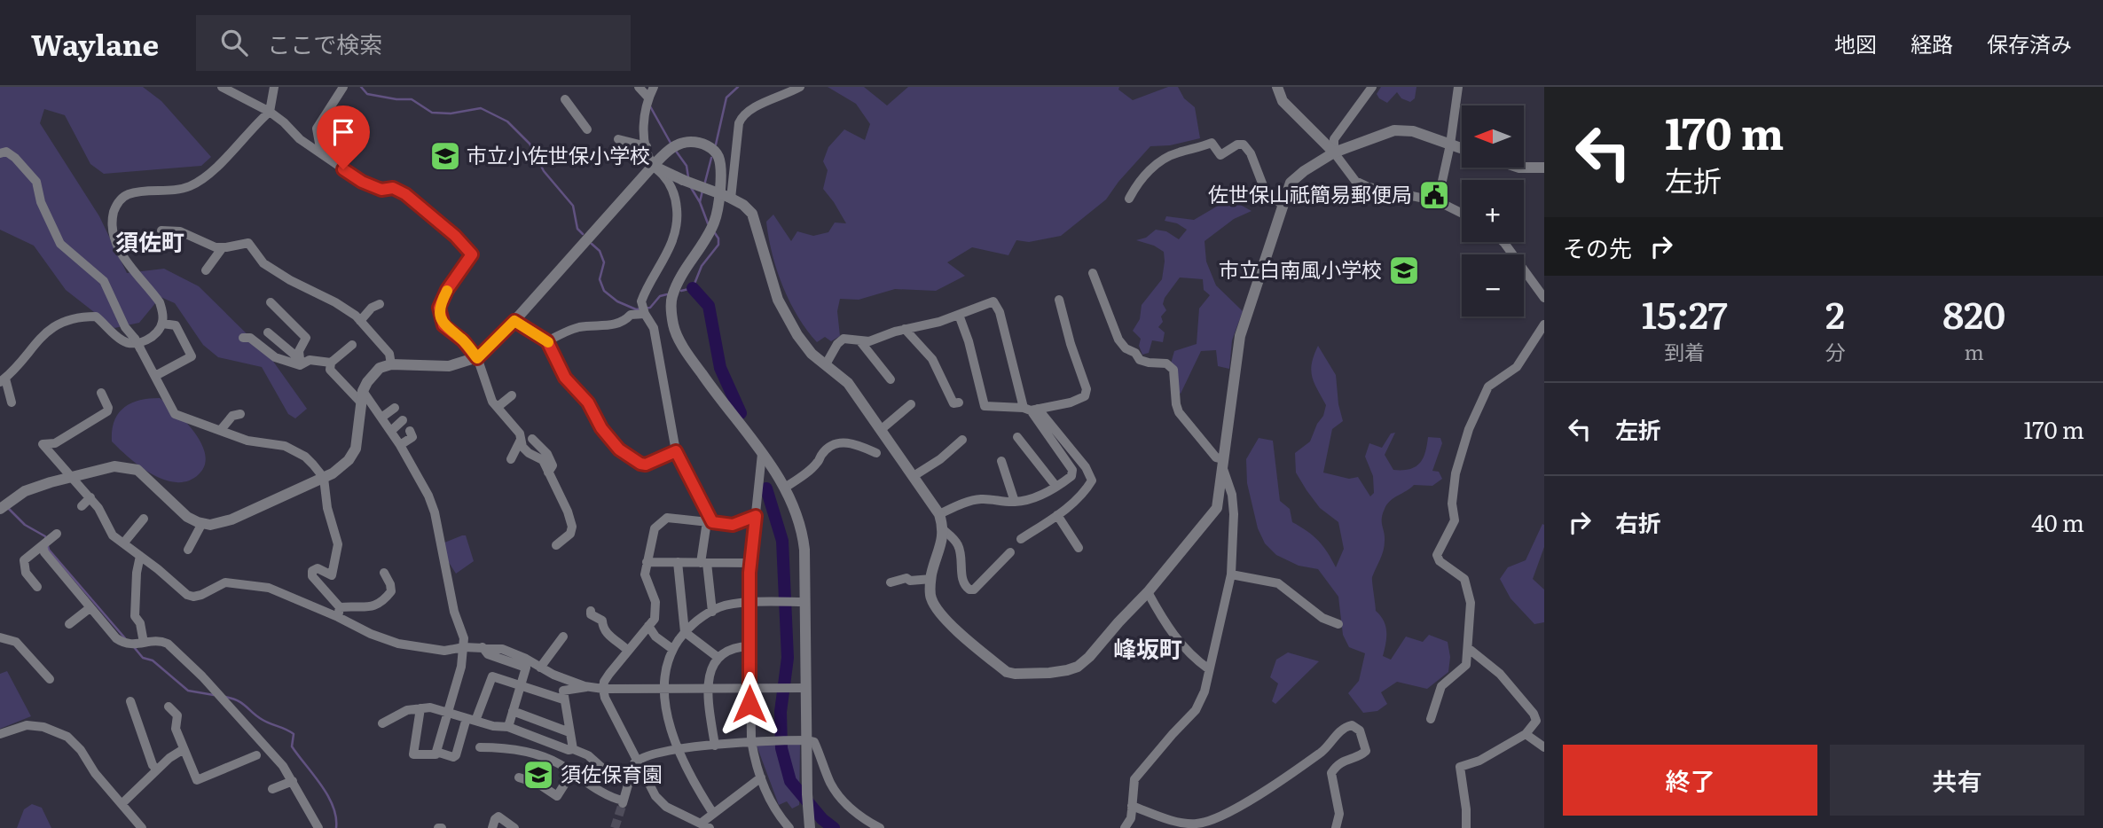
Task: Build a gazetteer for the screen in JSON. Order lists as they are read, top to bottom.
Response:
{
  "districts": ["須佐町", "峰坂町"],
  "places": {
    "school or university": ["市立小佐世保小学校", "市立白南風小学校", "須佐保育園"],
    "public building": ["佐世保山祇簡易郵便局"]
  },
  "north": "left",
  "page": {
    "header": "Waylane",
    "search": "ここで検索",
    "nav": ["地図", "経路", "保存済み"],
    "turn": ["170 m", "左折"],
    "map_buttons": ["+", "−"],
    "then": "その先",
    "eta": [
      "15:27",
      "到着",
      "2",
      "分",
      "820",
      "m"
    ],
    "list": [
      {
        "name": "左折",
        "value": "170 m"
      },
      {
        "name": "右折",
        "value": "40 m"
      }
    ],
    "buttons": ["終了", "共有"]
  }
}
